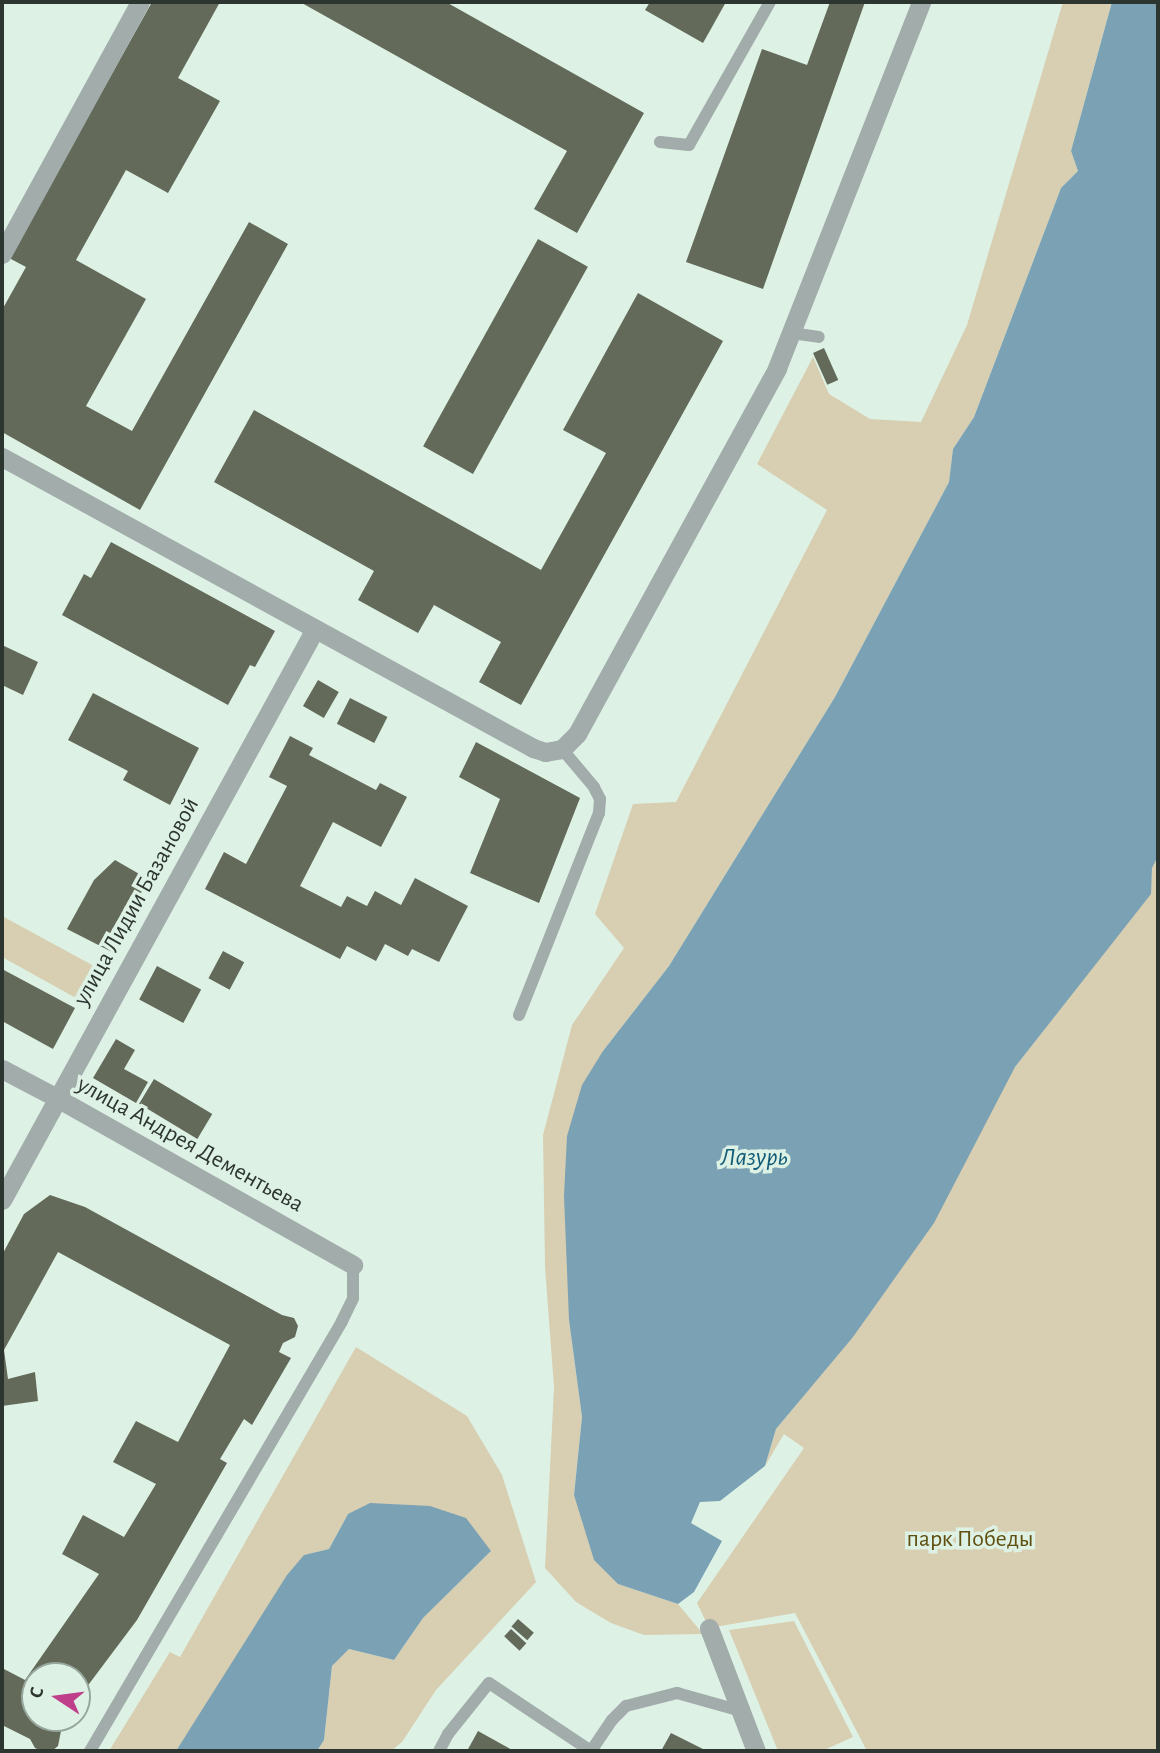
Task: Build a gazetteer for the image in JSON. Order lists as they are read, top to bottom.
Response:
{
  "streets": {
    "street": ["улица Лидии Базановой", "улица Андрея Дементьева"]
  },
  "crossings": [
    ["улица Лидии Базановой", "улица Андрея Дементьева"]
  ],
  "water": ["Лазурь"],
  "parks": ["парк Победы"],
  "north": "left"
}
